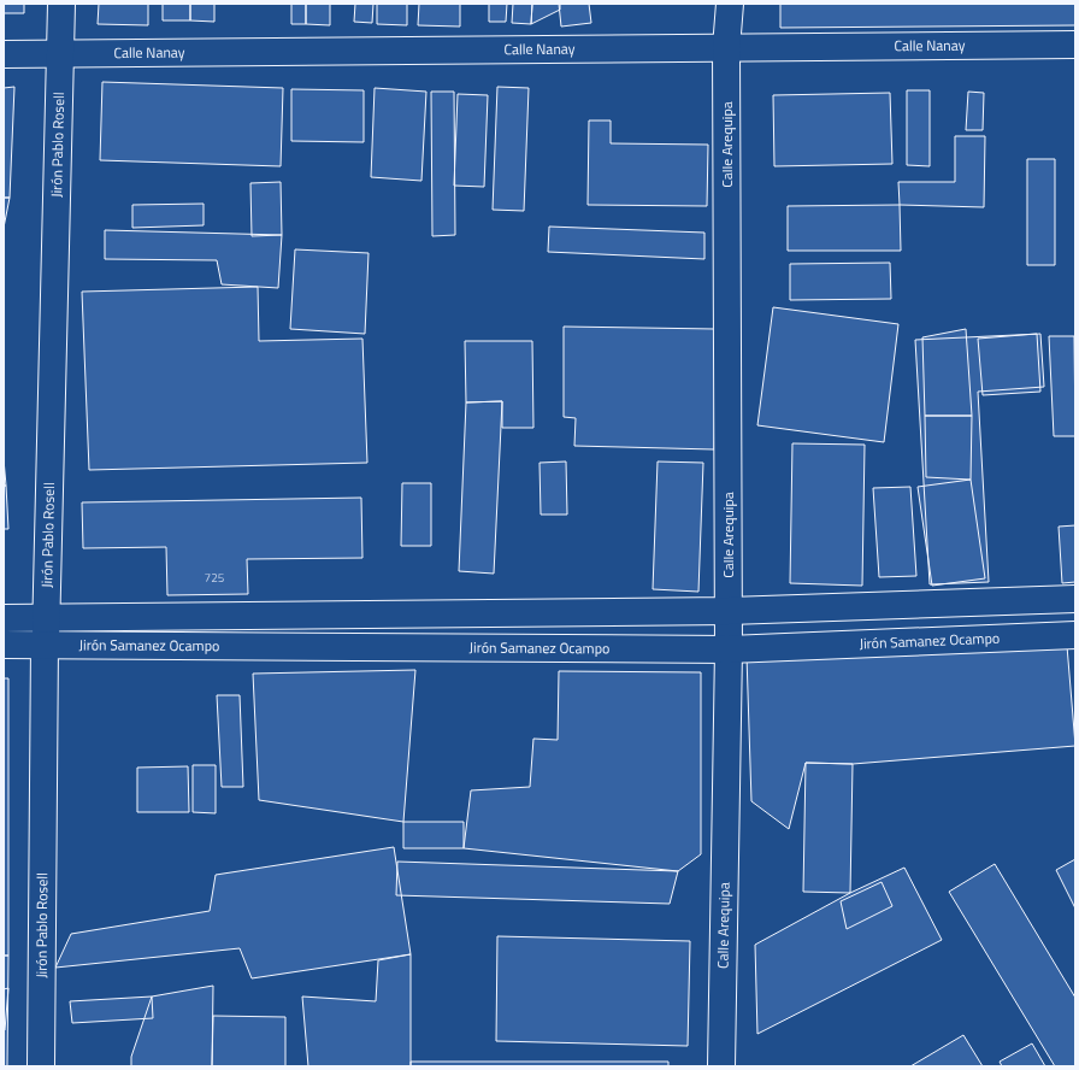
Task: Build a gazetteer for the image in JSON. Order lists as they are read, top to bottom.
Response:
{
  "streets": {
    "street": [
      "Calle Nanay",
      "Jirón Pablo Rosell",
      "Calle Arequipa",
      "Jirón Samanez Ocampo"
    ]
  },
  "crossings": [
    ["Calle Nanay", "Jirón Pablo Rosell"],
    ["Calle Nanay", "Calle Arequipa"],
    ["Jirón Pablo Rosell", "Jirón Samanez Ocampo"],
    ["Calle Arequipa", "Jirón Samanez Ocampo"]
  ],
  "house_numbers": ["725"]
}
